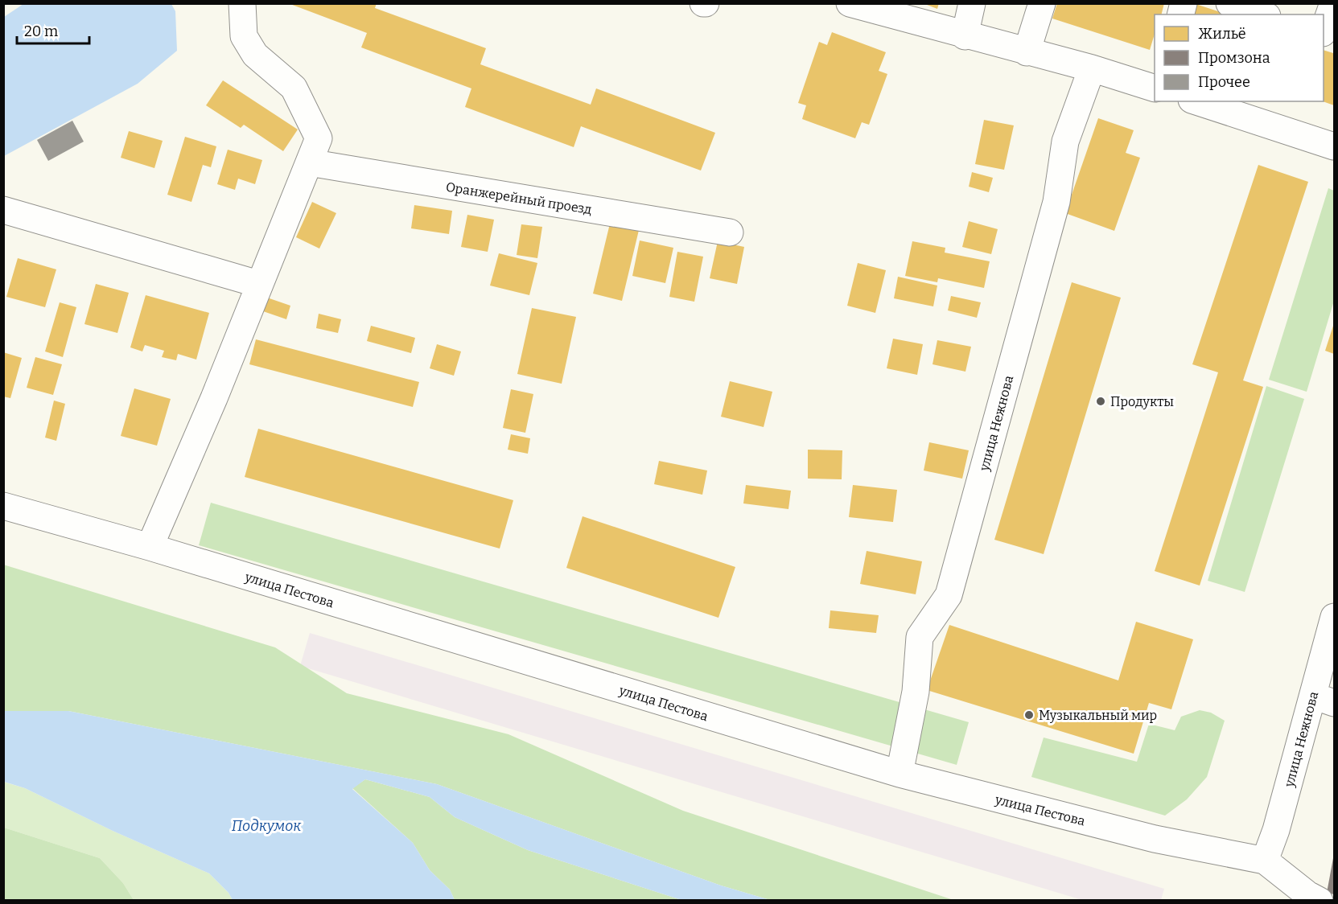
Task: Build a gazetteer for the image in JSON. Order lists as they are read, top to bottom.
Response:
{
  "streets": {
    "street": ["Оранжерейный проезд", "улица Нежнова", "улица Пестова"]
  },
  "crossings": [
    ["улица Нежнова", "улица Пестова"]
  ],
  "water": ["Подкумок"],
  "places": ["Продукты", "Музыкальный мир"],
  "legend": ["Жильё", "Промзона", "Прочее"],
  "scale_bar": "20 m"
}
